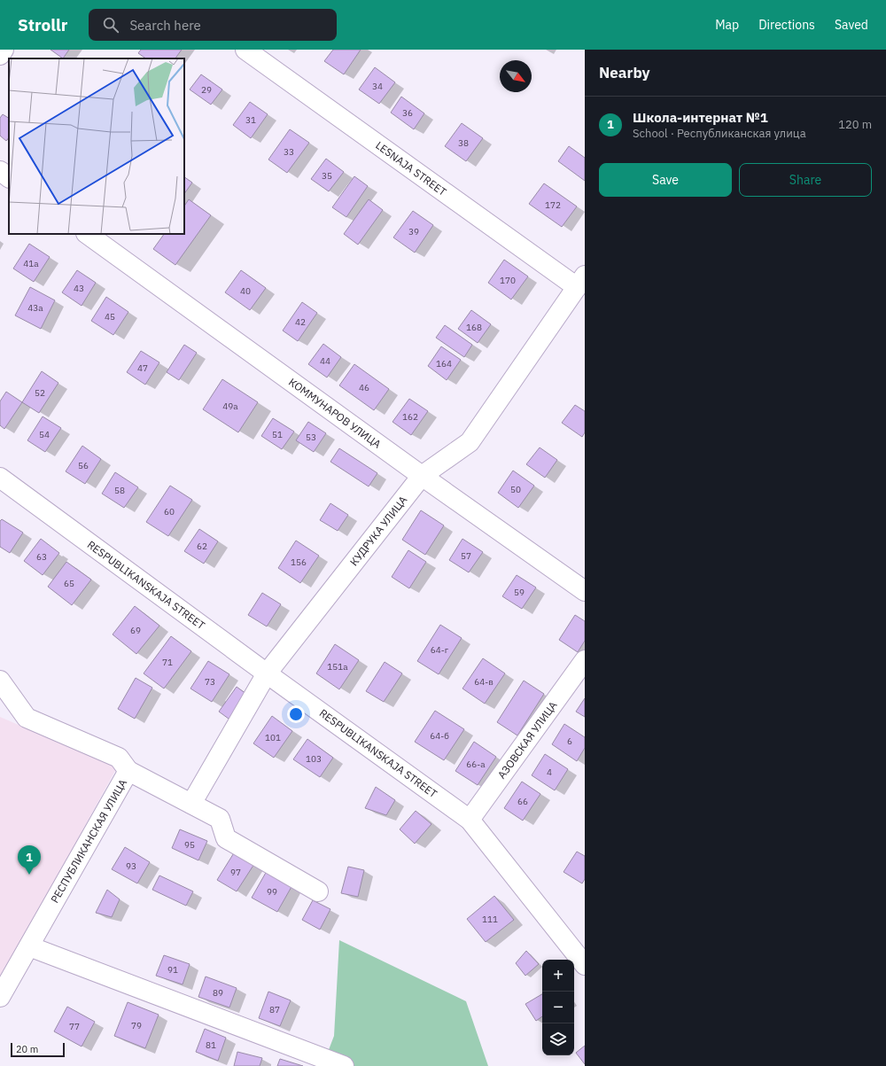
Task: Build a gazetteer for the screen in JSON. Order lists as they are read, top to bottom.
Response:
{
  "streets": {
    "street": [
      "LESNAJA STREET",
      "КОММУНАРОВ УЛИЦА",
      "КУДРУКА УЛИЦА",
      "RESPUBLIKANSKAJA STREET",
      "АЗОВСКАЯ УЛИЦА",
      "РЕСПУБЛИКАНСКАЯ УЛИЦА"
    ]
  },
  "crossings": [
    ["LESNAJA STREET", "КУДРУКА УЛИЦА"],
    ["КОММУНАРОВ УЛИЦА", "КУДРУКА УЛИЦА"],
    ["КУДРУКА УЛИЦА", "RESPUBLIKANSKAJA STREET"],
    ["КУДРУКА УЛИЦА", "РЕСПУБЛИКАНСКАЯ УЛИЦА"],
    ["RESPUBLIKANSKAJA STREET", "АЗОВСКАЯ УЛИЦА"]
  ],
  "house_numbers": [
    "34",
    "29",
    "36",
    "31",
    "38",
    "33",
    "35",
    "172",
    "39",
    "41a",
    "170",
    "43",
    "40",
    "43а",
    "45",
    "42",
    "168",
    "44",
    "164",
    "47",
    "46",
    "52",
    "49a",
    "162",
    "54",
    "51",
    "53",
    "56",
    "50",
    "58",
    "60",
    "62",
    "57",
    "63",
    "156",
    "65",
    "59",
    "69",
    "64-г",
    "71",
    "151a",
    "73",
    "64-в",
    "64-б",
    "101",
    "6",
    "103",
    "66-a",
    "4",
    "66",
    "95",
    "93",
    "97",
    "99",
    "111",
    "91",
    "89",
    "87",
    "79",
    "77",
    "81"
  ],
  "scale_bar": "20 m",
  "north": "bottom right",
  "page": {
    "header": "Strollr",
    "search": "Search here",
    "nav": ["Map", "Directions", "Saved"],
    "heading": "Nearby",
    "list": [
      {
        "mark": "1",
        "name": "Школа-интернат №1",
        "note": "School · Республиканская улица",
        "value": "120 m"
      }
    ],
    "buttons": ["Save", "Share"],
    "pins": "1",
    "map_buttons": ["+", "−"],
    "scale": "20 m"
  }
}
